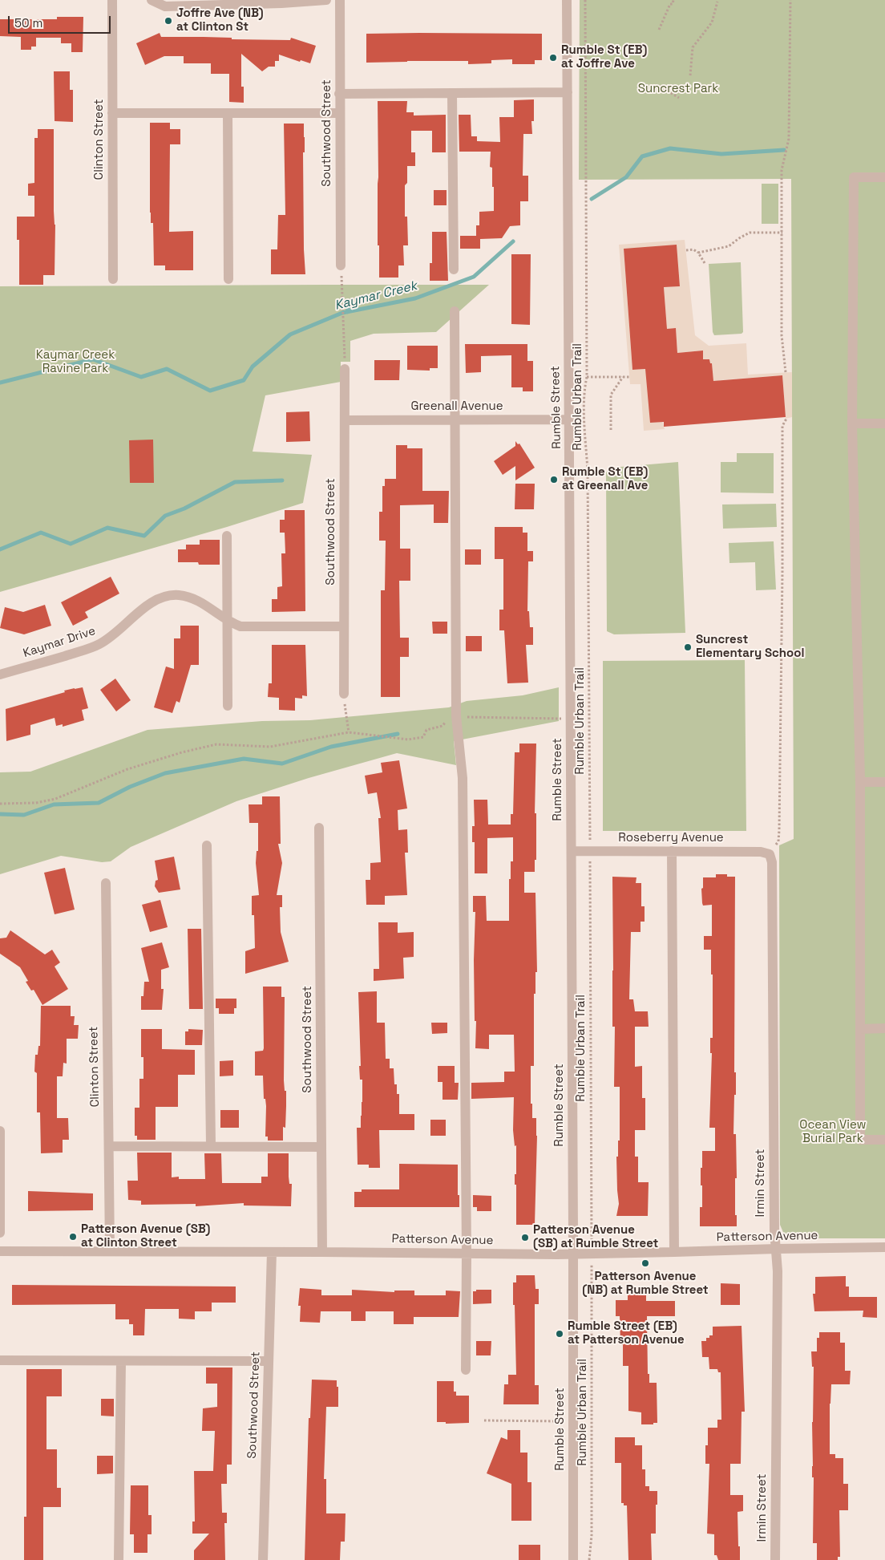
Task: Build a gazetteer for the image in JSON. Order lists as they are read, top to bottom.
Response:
{
  "streets": {
    "street": [
      "Southwood Street",
      "Clinton Street",
      "Greenall Avenue",
      "Rumble Street",
      "Kaymar Drive",
      "Roseberry Avenue",
      "Irmin Street",
      "Patterson Avenue"
    ],
    "path": ["Rumble Urban Trail"]
  },
  "crossings": [
    ["Southwood Street", "Greenall Avenue"],
    ["Southwood Street", "Kaymar Drive"],
    ["Southwood Street", "Patterson Avenue"],
    ["Clinton Street", "Patterson Avenue"],
    ["Greenall Avenue", "Rumble Street"],
    ["Rumble Street", "Roseberry Avenue"],
    ["Rumble Street", "Patterson Avenue"],
    ["Roseberry Avenue", "Irmin Street"],
    ["Irmin Street", "Patterson Avenue"]
  ],
  "water": ["Kaymar Creek"],
  "parks": ["Suncrest Park", "Kaymar Creek Ravine Park", "Ocean View Burial Park"],
  "places": [
    "Joffre Ave (NB) at Clinton St",
    "Rumble St (EB) at Joffre Ave",
    "Rumble St (EB) at Greenall Ave",
    "Suncrest Elementary School",
    "Patterson Avenue (SB) at Clinton Street",
    "Patterson Avenue (SB) at Rumble Street",
    "Patterson Avenue (NB) at Rumble Street",
    "Rumble Street (EB) at Patterson Avenue"
  ],
  "scale_bar": "50 m"
}
